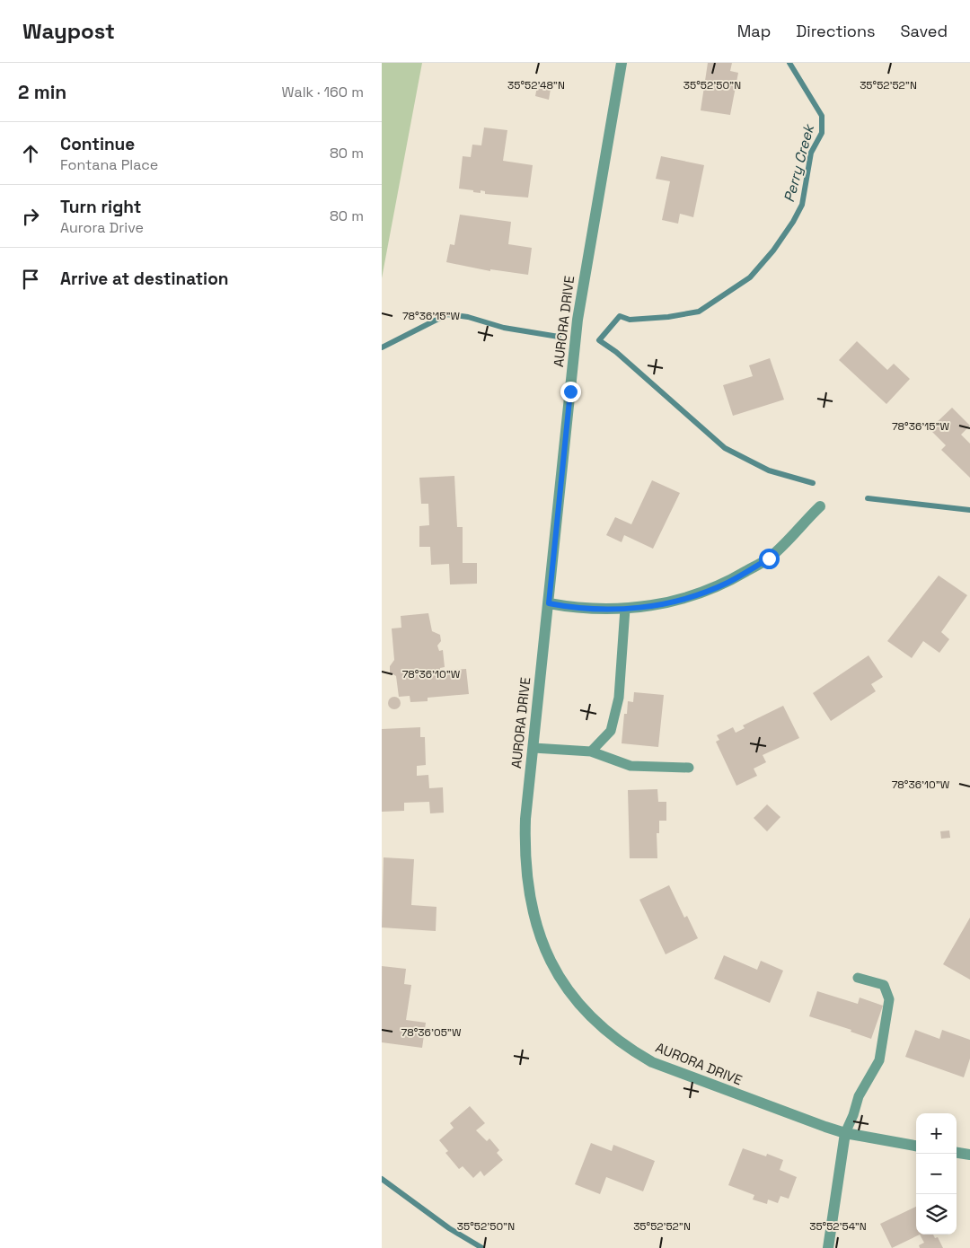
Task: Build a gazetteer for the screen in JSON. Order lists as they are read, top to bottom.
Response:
{
  "streets": {
    "street": ["AURORA DRIVE"]
  },
  "water": ["Perry Creek"],
  "page": {
    "header": "Waypost",
    "nav": ["Map", "Directions", "Saved"],
    "heading": ["2 min", "Walk · 160 m"],
    "list": [
      ["Continue", "Fontana Place", "80 m"],
      ["Turn right", "Aurora Drive", "80 m"],
      "Arrive at destination"
    ],
    "map_buttons": ["+", "−"]
  },
  "coordinates": [
    "35°52'48\"N",
    "35°52'50\"N",
    "35°52'52\"N",
    "78°36'15\"W",
    "78°36'10\"W",
    "78°36'05\"W",
    "35°52'54\"N"
  ]
}
